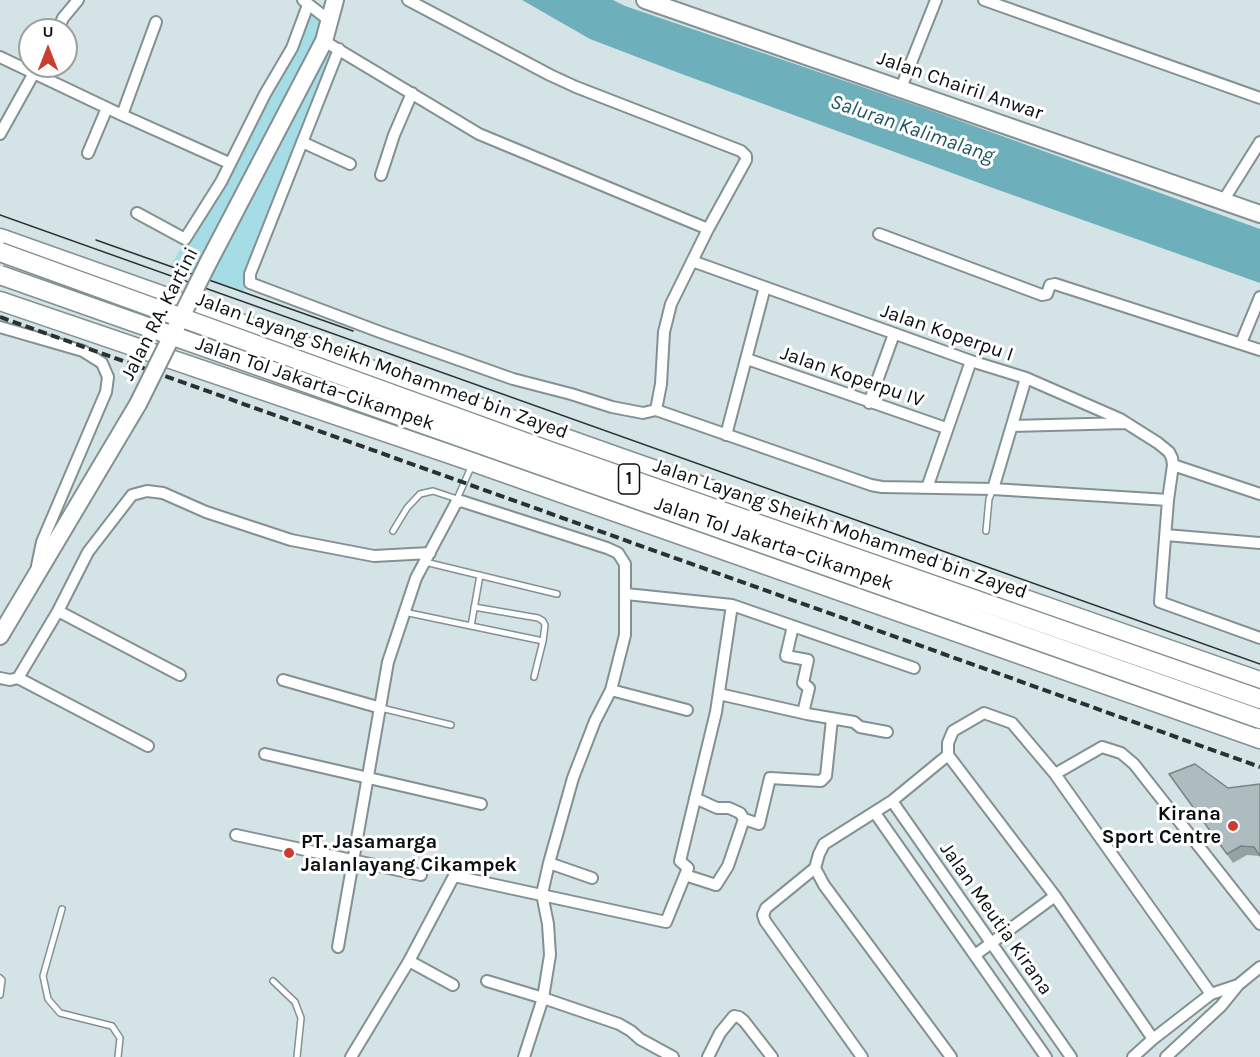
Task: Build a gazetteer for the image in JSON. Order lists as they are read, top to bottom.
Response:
{
  "streets": {
    "highway": ["Jalan Layang Sheikh Mohammed bin Zayed", "Jalan Tol Jakarta–Cikampek", "1"],
    "main road": ["Jalan Chairil Anwar", "Jalan RA. Kartini"],
    "street": ["Jalan Koperpu I", "Jalan Koperpu IV", "Jalan Meutia Kirana"]
  },
  "water": ["Saluran Kalimalang"],
  "places": ["Kirana Sport Centre", "PT. Jasamarga Jalanlayang Cikampek"],
  "north": "top"
}
